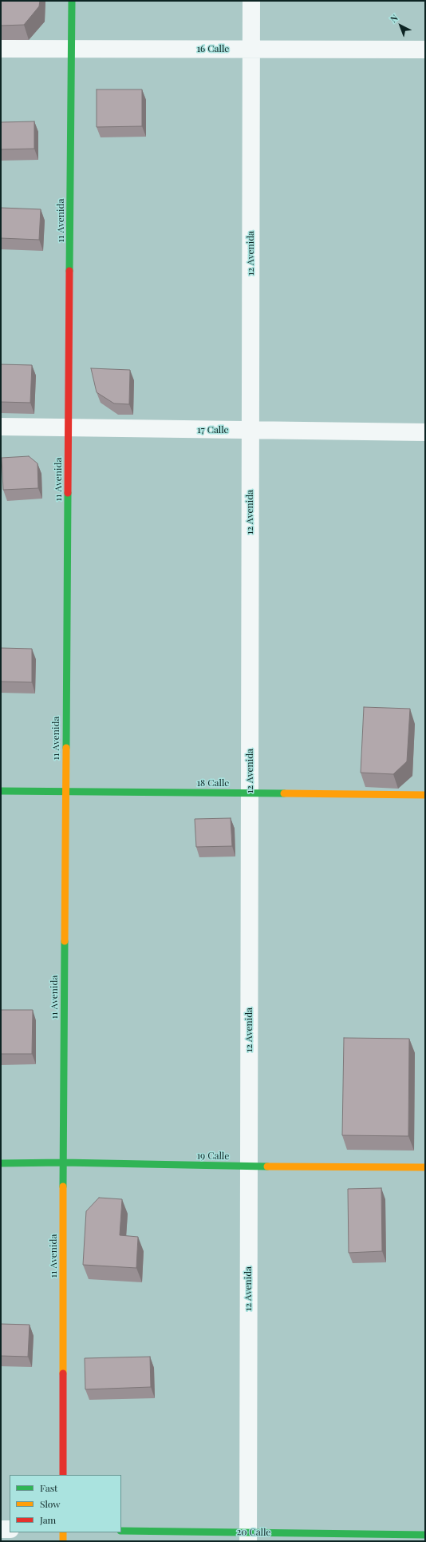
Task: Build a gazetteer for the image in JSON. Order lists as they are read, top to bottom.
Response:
{
  "streets": {
    "street": [
      "16 Calle",
      "11 Avenida",
      "12 Avenida",
      "17 Calle",
      "18 Calle",
      "19 Calle",
      "20 Calle"
    ]
  },
  "crossings": [
    ["16 Calle", "11 Avenida"],
    ["16 Calle", "12 Avenida"],
    ["11 Avenida", "17 Calle"],
    ["11 Avenida", "18 Calle"],
    ["11 Avenida", "19 Calle"],
    ["12 Avenida", "17 Calle"],
    ["12 Avenida", "18 Calle"],
    ["12 Avenida", "19 Calle"],
    ["12 Avenida", "20 Calle"]
  ],
  "legend": ["Fast", "Slow", "Jam"],
  "north": "top left"
}
